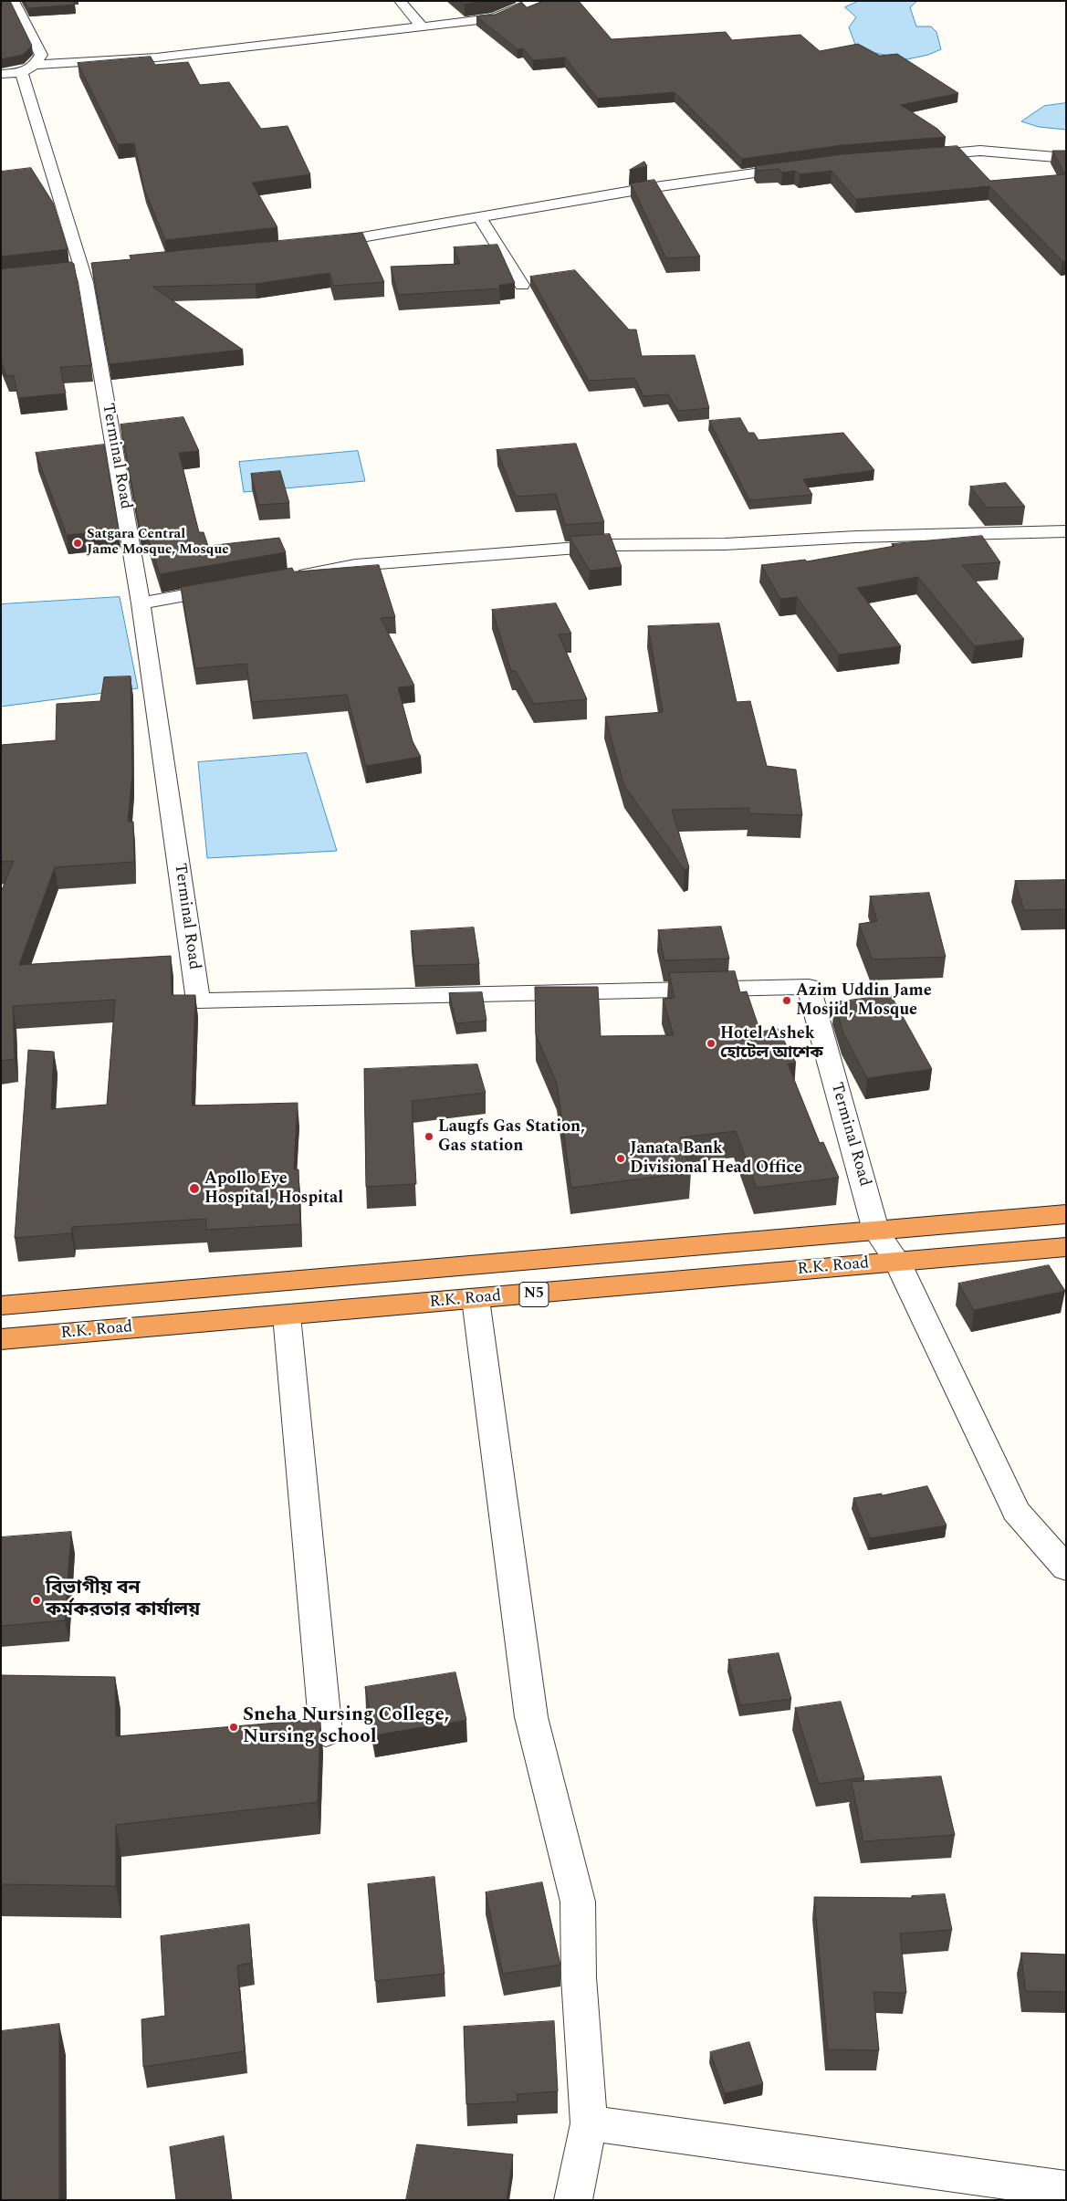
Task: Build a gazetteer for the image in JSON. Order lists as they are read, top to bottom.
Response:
{
  "streets": {
    "highway": ["R.K. Road", "N5"],
    "street": ["Terminal Road"]
  },
  "crossings": [
    ["Terminal Road", "R.K. Road"]
  ],
  "places": [
    "Satgara Central Jame Mosque, Mosque",
    "Azim Uddin Jame Mosjid, Mosque",
    "Hotel Ashek হোটেল আশেক",
    "Laugfs Gas Station, Gas station",
    "Janata Bank Divisional Head Office",
    "Apollo Eye Hospital, Hospital",
    "বিভাগীয় বন কর্মকরতার কার্যালয়",
    "Sneha Nursing College, Nursing school"
  ]
}
